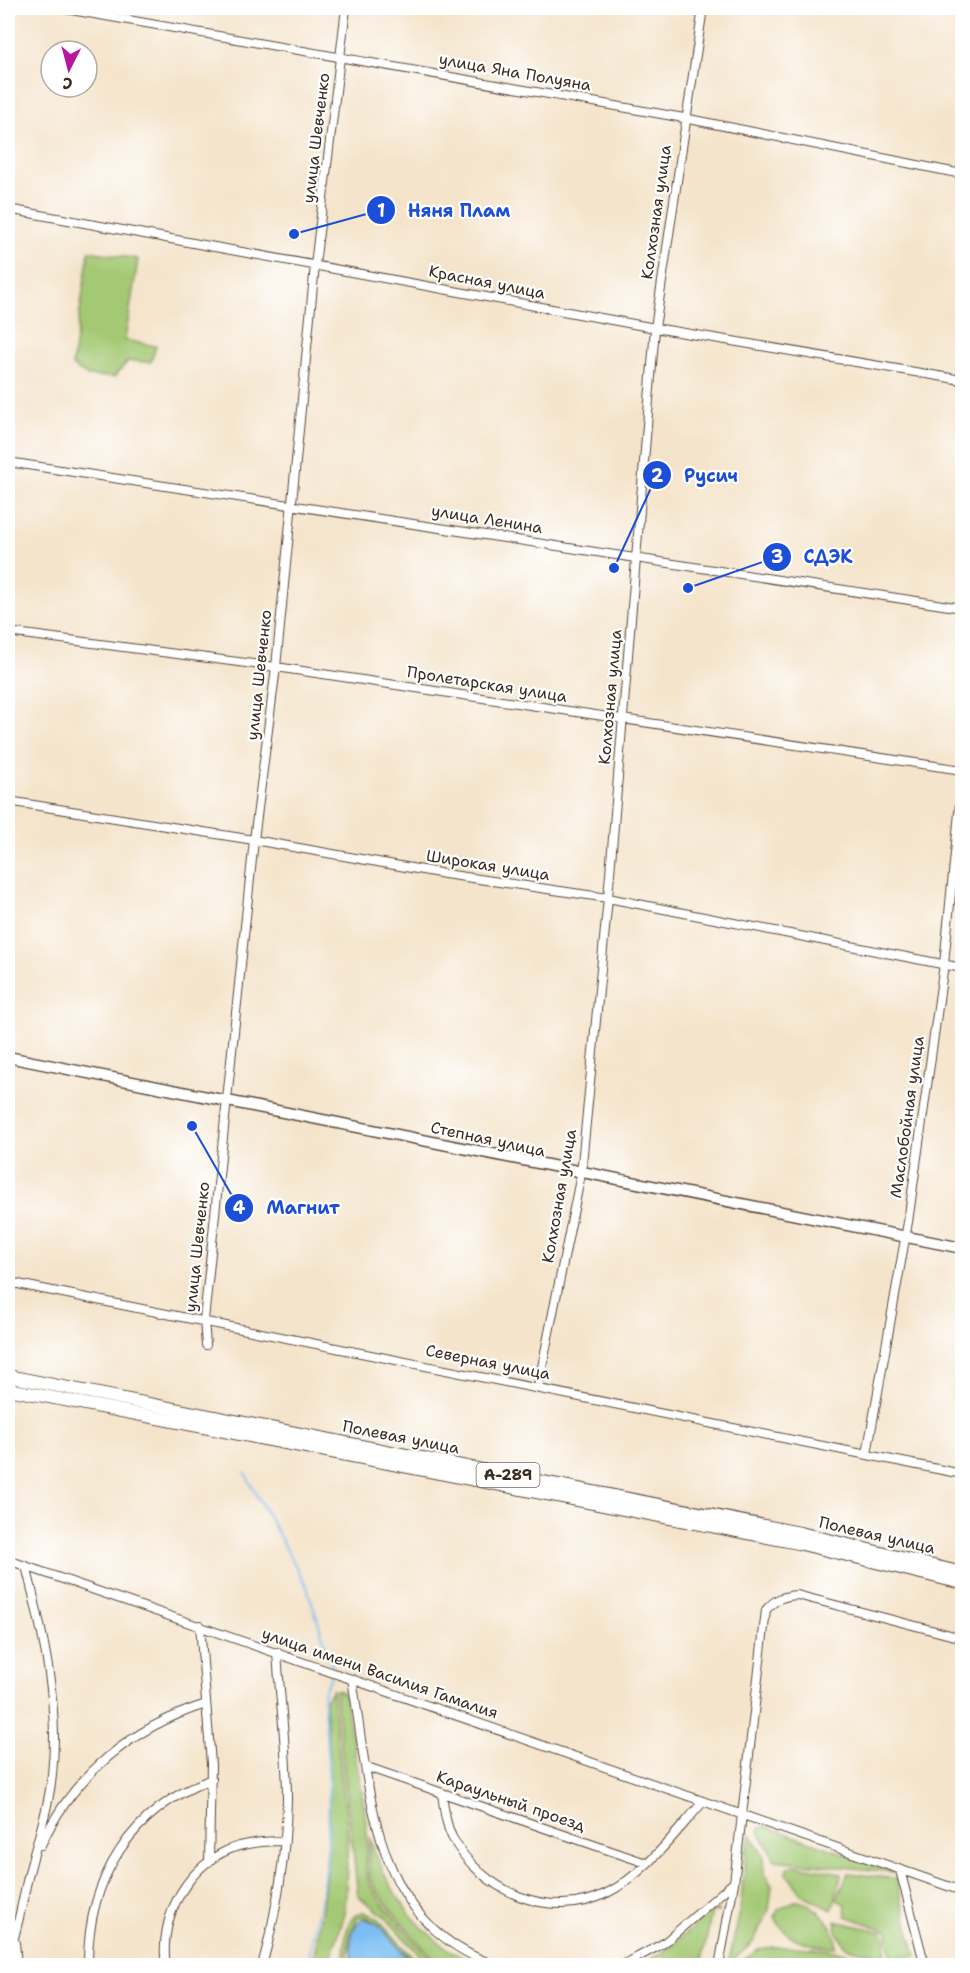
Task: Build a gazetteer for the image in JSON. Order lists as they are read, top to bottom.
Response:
{
  "streets": {
    "highway": ["Полевая улица", "А-289"],
    "main road": ["Степная улица"],
    "street": [
      "улица Яна Полуяна",
      "улица Шевченко",
      "Колхозная улица",
      "Красная улица",
      "улица Ленина",
      "Пролетарская улица",
      "Широкая улица",
      "Маслобойная улица",
      "Северная улица",
      "улица имени Василия Гамалия",
      "Караульный проезд"
    ]
  },
  "crossings": [
    ["улица Яна Полуяна", "улица Шевченко"],
    ["улица Яна Полуяна", "Колхозная улица"],
    ["улица Шевченко", "Красная улица"],
    ["улица Шевченко", "улица Ленина"],
    ["улица Шевченко", "Пролетарская улица"],
    ["улица Шевченко", "Широкая улица"],
    ["улица Шевченко", "Степная улица"],
    ["улица Шевченко", "Северная улица"],
    ["Колхозная улица", "Красная улица"],
    ["Колхозная улица", "улица Ленина"],
    ["Колхозная улица", "Пролетарская улица"],
    ["Колхозная улица", "Широкая улица"],
    ["Колхозная улица", "Степная улица"],
    ["Колхозная улица", "Северная улица"],
    ["Широкая улица", "Маслобойная улица"],
    ["Маслобойная улица", "Степная улица"],
    ["Маслобойная улица", "Северная улица"]
  ],
  "places": [
    "Няня Плам",
    "Русич",
    "СДЭК",
    "Магнит"
  ],
  "north": "bottom"
}
